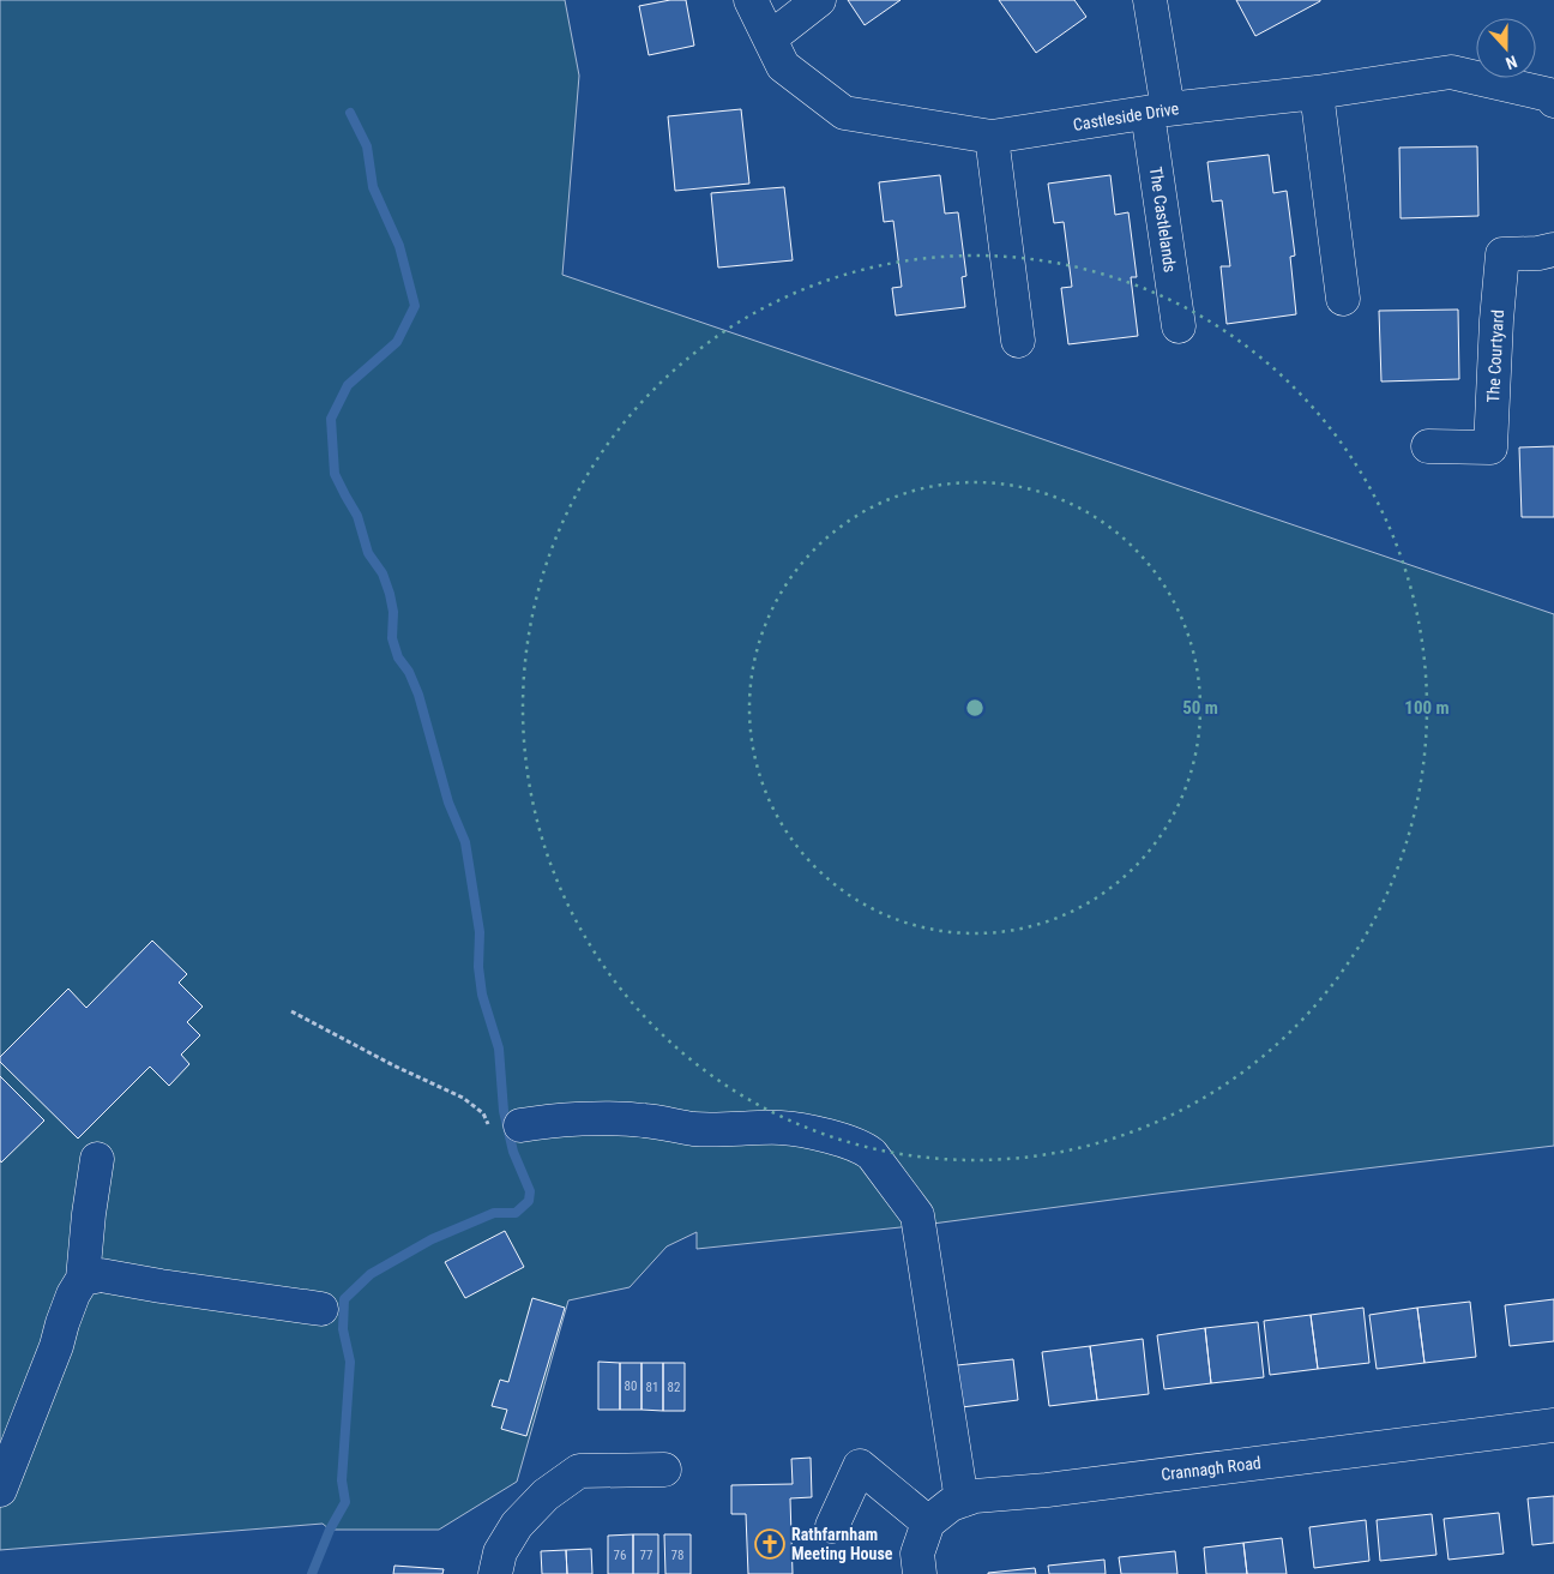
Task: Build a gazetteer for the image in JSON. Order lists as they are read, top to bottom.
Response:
{
  "streets": {
    "street": [
      "Castleside Drive",
      "The Castlelands",
      "The Courtyard",
      "Crannagh Road"
    ]
  },
  "crossings": [
    ["Castleside Drive", "The Castlelands"]
  ],
  "places": {
    "church": ["Rathfarnham Meeting House"]
  },
  "house_numbers": [
    "80",
    "81",
    "82",
    "76",
    "77",
    "78"
  ],
  "north": "bottom",
  "rings": ["50 m", "100 m"]
}
